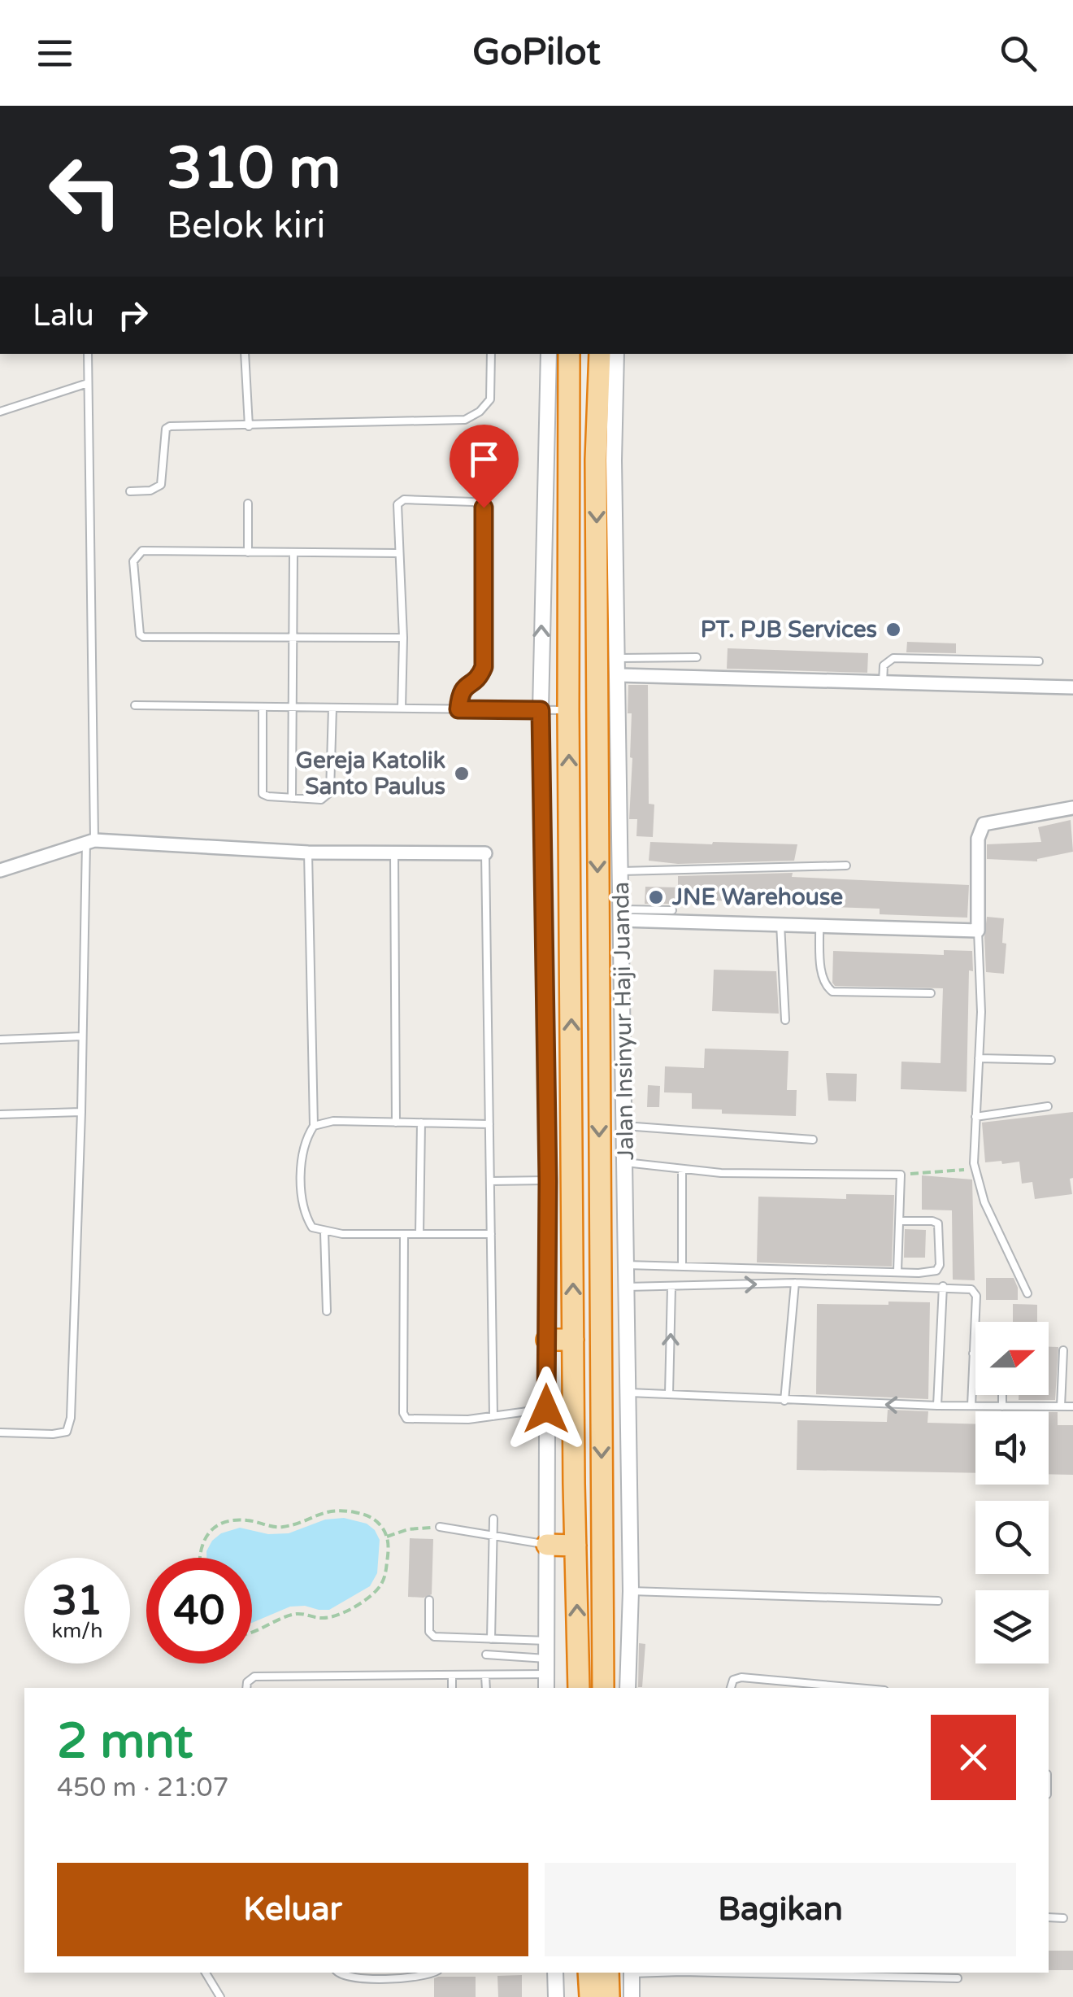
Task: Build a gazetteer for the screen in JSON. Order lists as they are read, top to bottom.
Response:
{
  "streets": {
    "highway": ["Jalan Insinyur Haji Juanda"]
  },
  "places": ["PT. PJB Services", "Gereja Katolik Santo Paulus", "JNE Warehouse"],
  "north": "right",
  "page": {
    "header": "GoPilot",
    "turn": ["310 m", "Belok kiri"],
    "then": "Lalu",
    "speed": "31 km/h",
    "limit": "40",
    "heading": ["2 mnt", "450 m · 21:07"],
    "buttons": ["Keluar", "Bagikan"]
  }
}
